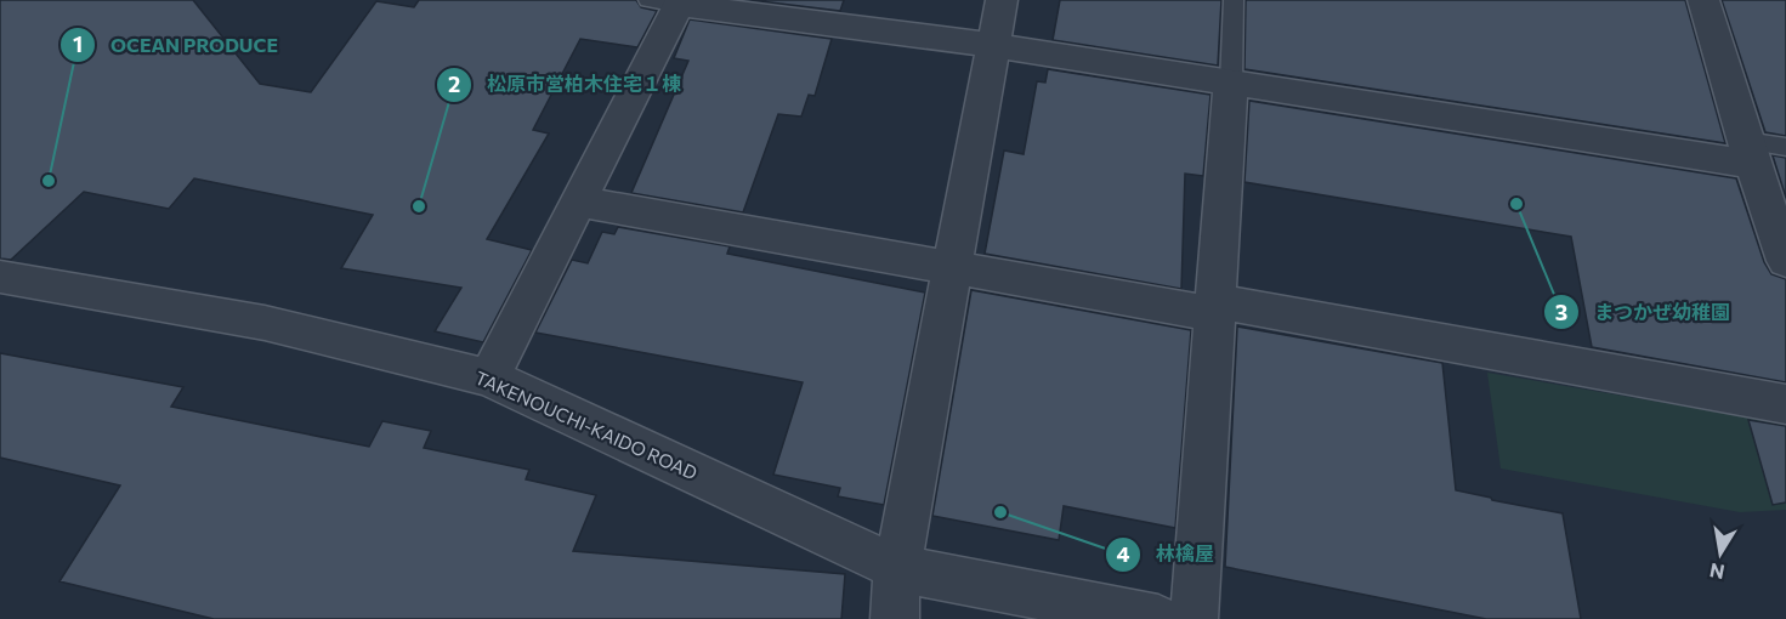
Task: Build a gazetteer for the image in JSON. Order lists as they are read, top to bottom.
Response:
{
  "streets": {
    "street": ["TAKENOUCHI-KAIDO ROAD"]
  },
  "places": [
    "OCEAN PRODUCE",
    "まつかぜ幼稚園",
    "松原市営柏木住宅１棟",
    "林檎屋"
  ],
  "north": "bottom"
}
